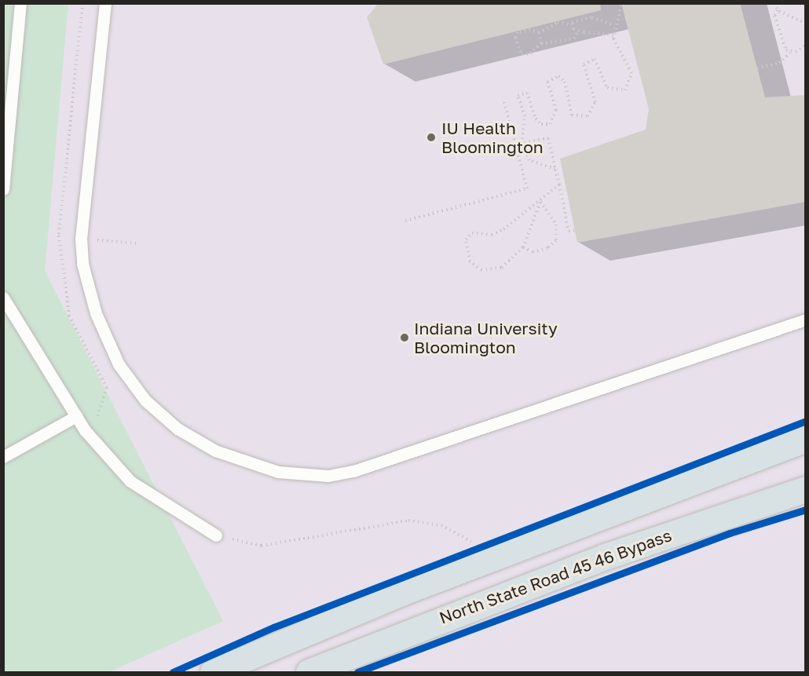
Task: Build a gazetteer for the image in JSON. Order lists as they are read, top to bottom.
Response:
{
  "streets": {
    "highway": ["North State Road 45 46 Bypass"]
  },
  "places": ["IU Health Bloomington", "Indiana University Bloomington"]
}
